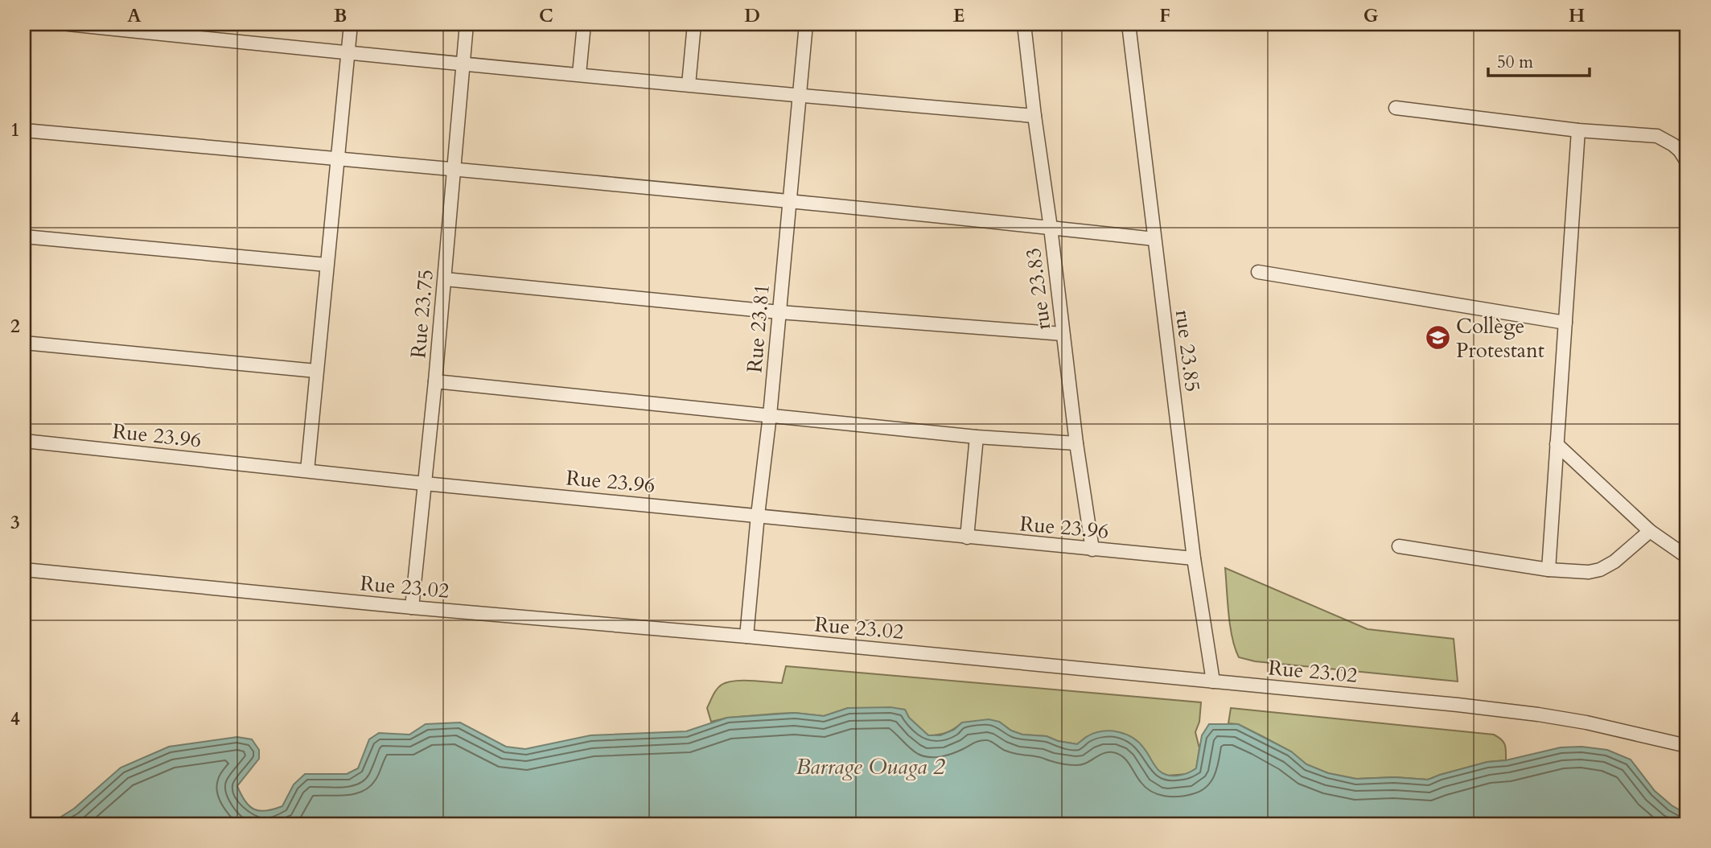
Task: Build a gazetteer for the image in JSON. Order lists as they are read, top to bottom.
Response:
{
  "streets": {
    "street": [
      "rue 23.83",
      "Rue 23.75",
      "Rue 23.81",
      "rue 23.85",
      "Rue 23.96",
      "Rue 23.02"
    ]
  },
  "crossings": [
    ["rue 23.83", "Rue 23.96"],
    ["Rue 23.75", "Rue 23.96"],
    ["Rue 23.75", "Rue 23.02"],
    ["Rue 23.81", "Rue 23.96"],
    ["Rue 23.81", "Rue 23.02"],
    ["rue 23.85", "Rue 23.96"],
    ["rue 23.85", "Rue 23.02"]
  ],
  "water": ["Barrage Ouaga 2"],
  "places": {
    "school or university": ["Collège Protestant"]
  },
  "scale_bar": "50 m",
  "grid": {
    "columns": [
      "A",
      "B",
      "C",
      "D",
      "E",
      "F",
      "G",
      "H"
    ],
    "rows": [
      "1",
      "2",
      "3",
      "4"
    ]
  }
}
